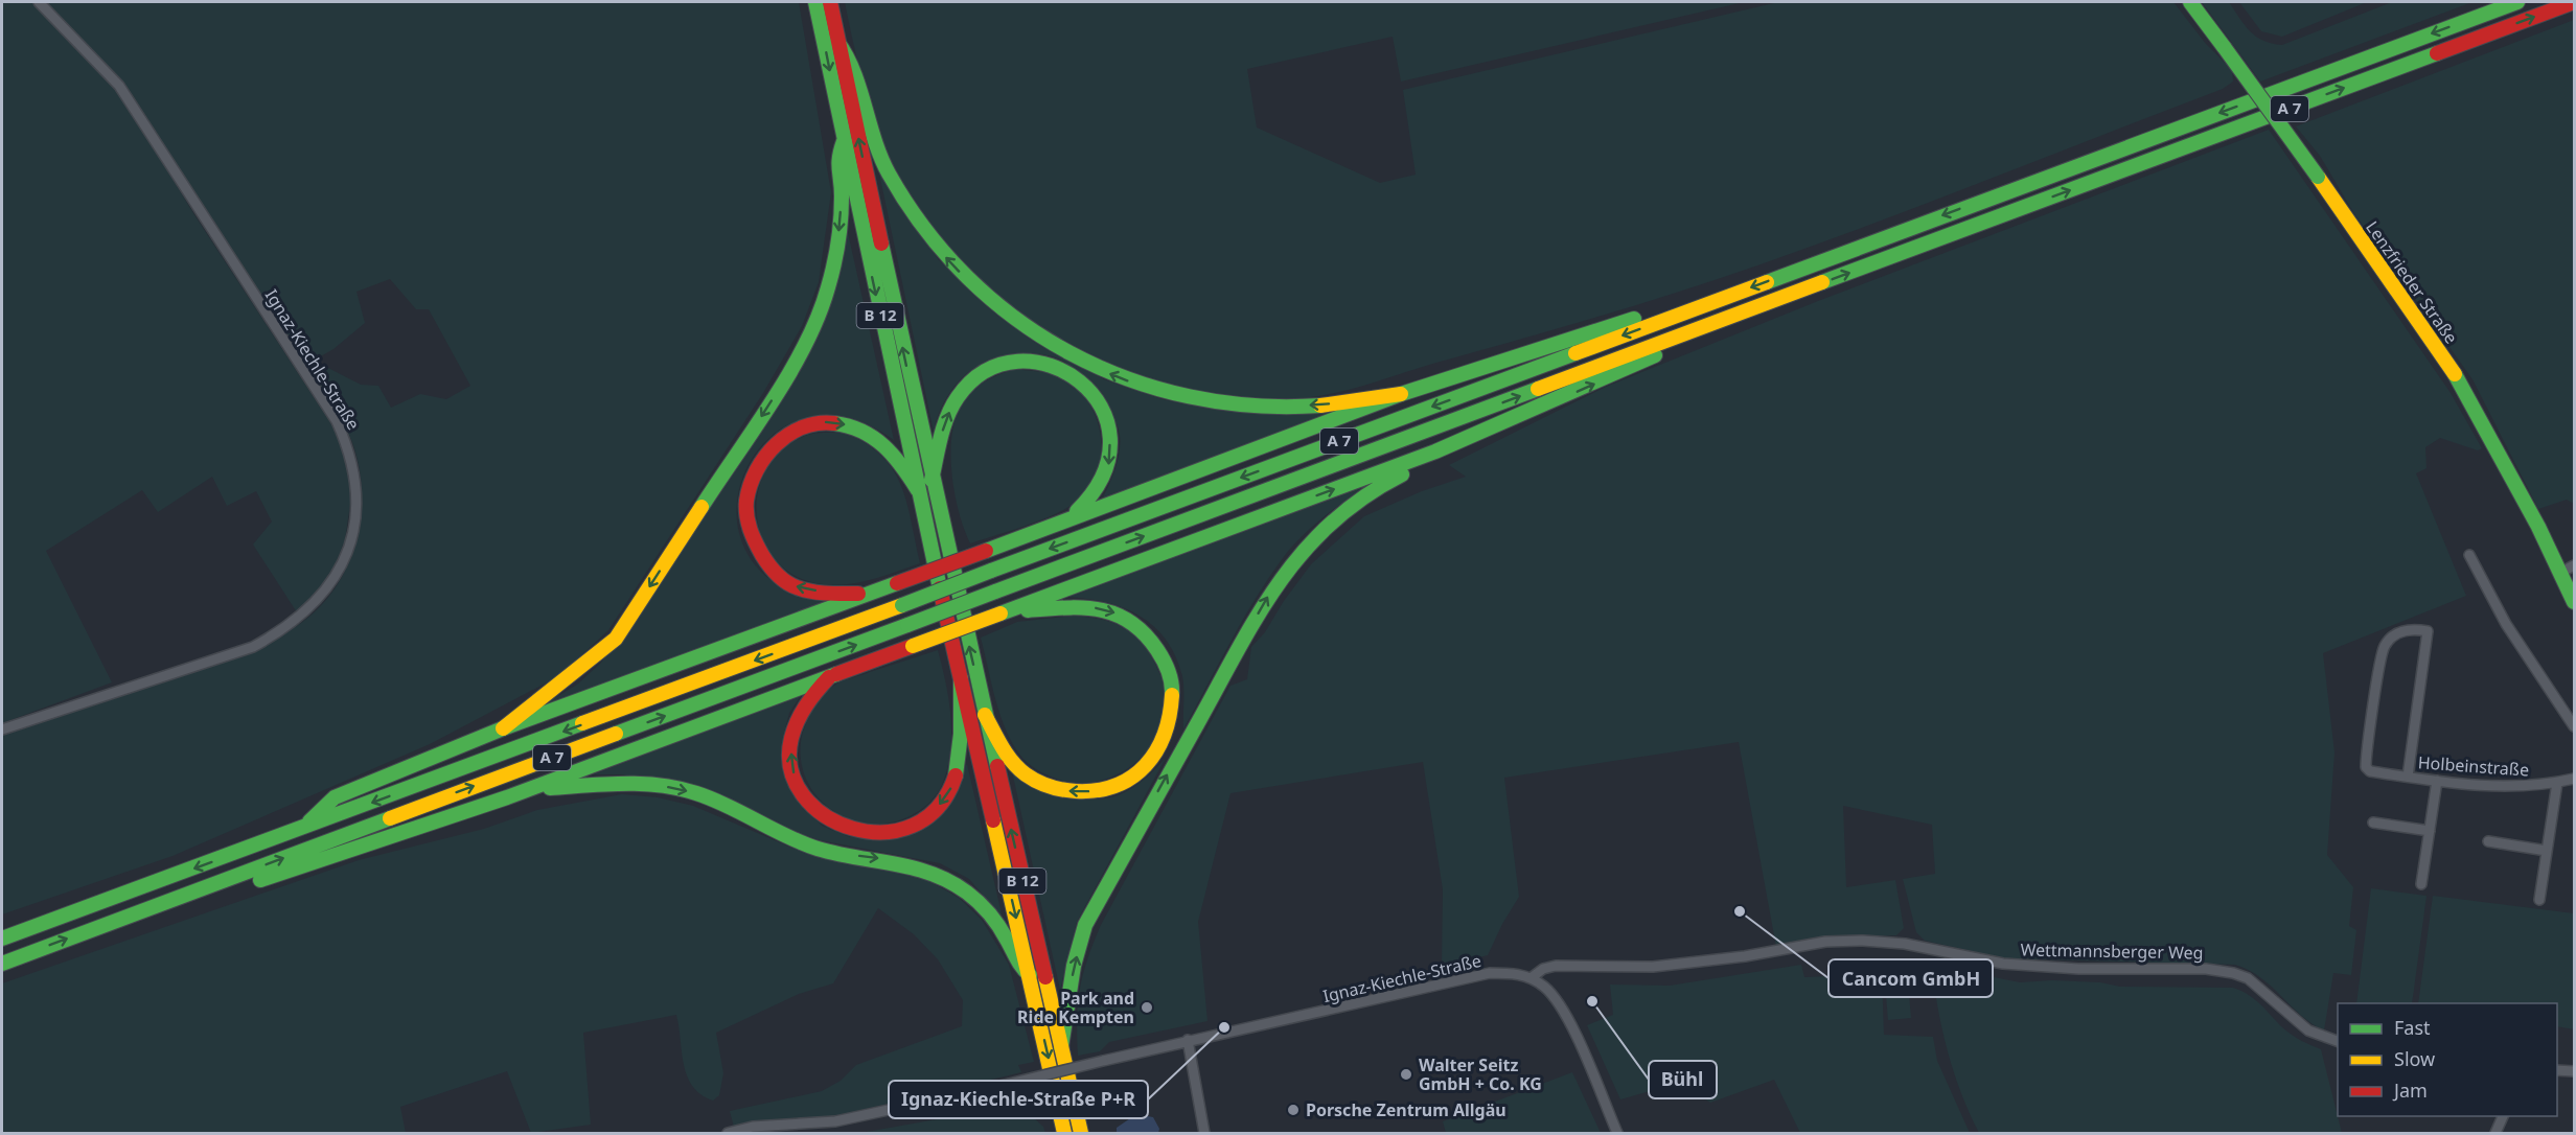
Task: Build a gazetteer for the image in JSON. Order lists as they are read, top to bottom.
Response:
{
  "streets": {
    "main road": ["A 7", "Lenzfrieder Straße", "B 12"],
    "street": ["Ignaz-Kiechle-Straße", "Holbeinstraße", "Wettmannsberger Weg"]
  },
  "crossings": [
    ["A 7", "B 12"],
    ["Ignaz-Kiechle-Straße", "Wettmannsberger Weg"]
  ],
  "places": [
    "Cancom GmbH",
    "Bühl",
    "Park and Ride Kempten",
    "Ignaz-Kiechle-Straße P+R",
    "Walter Seitz GmbH + Co. KG",
    "Porsche Zentrum Allgäu"
  ],
  "legend": ["Fast", "Slow", "Jam"]
}
